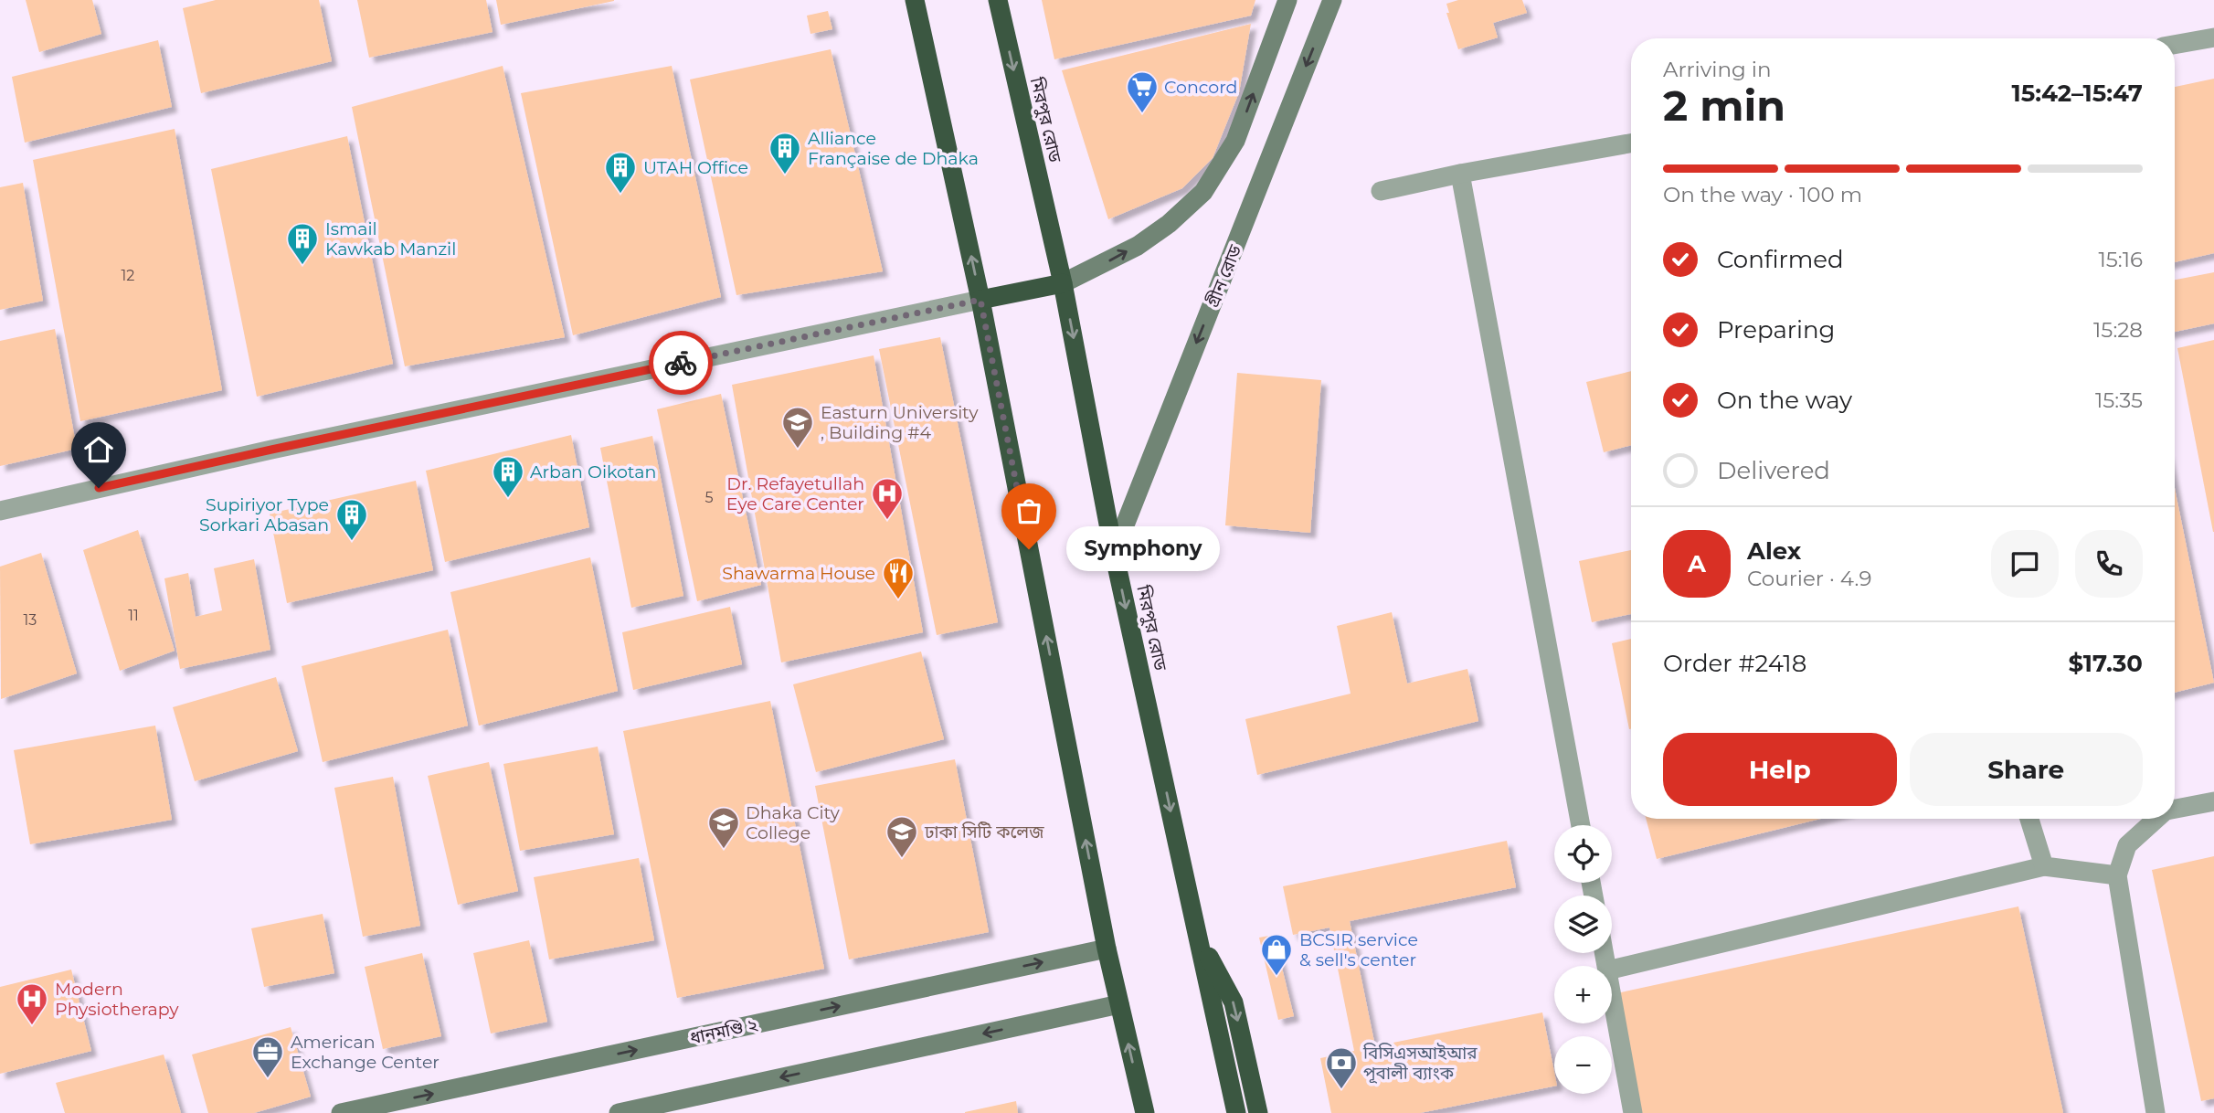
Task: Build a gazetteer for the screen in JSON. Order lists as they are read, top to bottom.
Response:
{
  "streets": {
    "highway": ["মিরপুর রোড"],
    "main road": ["গ্রীন রোড", "ধানমণ্ডি ২"]
  },
  "crossings": [
    ["মিরপুর রোড", "গ্রীন রোড"]
  ],
  "places": {
    "supermarket": ["Concord"],
    "building": [
      "Alliance Française de Dhaka",
      "UTAH Office",
      "Ismail Kawkab Manzil",
      "Arban Oikotan",
      "Supiriyor Type Sorkari Abasan"
    ],
    "school or university": ["Easturn University , Building #4", "Dhaka City College", "ঢাকা সিটি কলেজ"],
    "hospital": ["Dr. Refayetullah Eye Care Center", "Modern Physiotherapy"],
    "other": ["Symphony"],
    "restaurant": ["Shawarma House"],
    "shop": ["BCSIR service & sell's center"],
    "office": ["American Exchange Center"],
    "bank": ["বিসিএসআইআর পূবালী ব্যাংক"]
  },
  "house_numbers": [
    "12",
    "5",
    "11",
    "13"
  ],
  "page": {
    "heading": ["2 min", "Arriving in", "15:42–15:47"],
    "panel": [
      "Alex",
      "Courier · 4.9",
      "Order #2418",
      "$17.30"
    ],
    "bar": "On the way · 100 m",
    "list": [
      ["Confirmed", "15:16"],
      ["Preparing", "15:28"],
      ["On the way", "15:35"],
      "Delivered"
    ],
    "bubble": "Symphony",
    "round": "A",
    "buttons": ["Help", "Share"],
    "map_buttons": ["+", "−"]
  }
}
